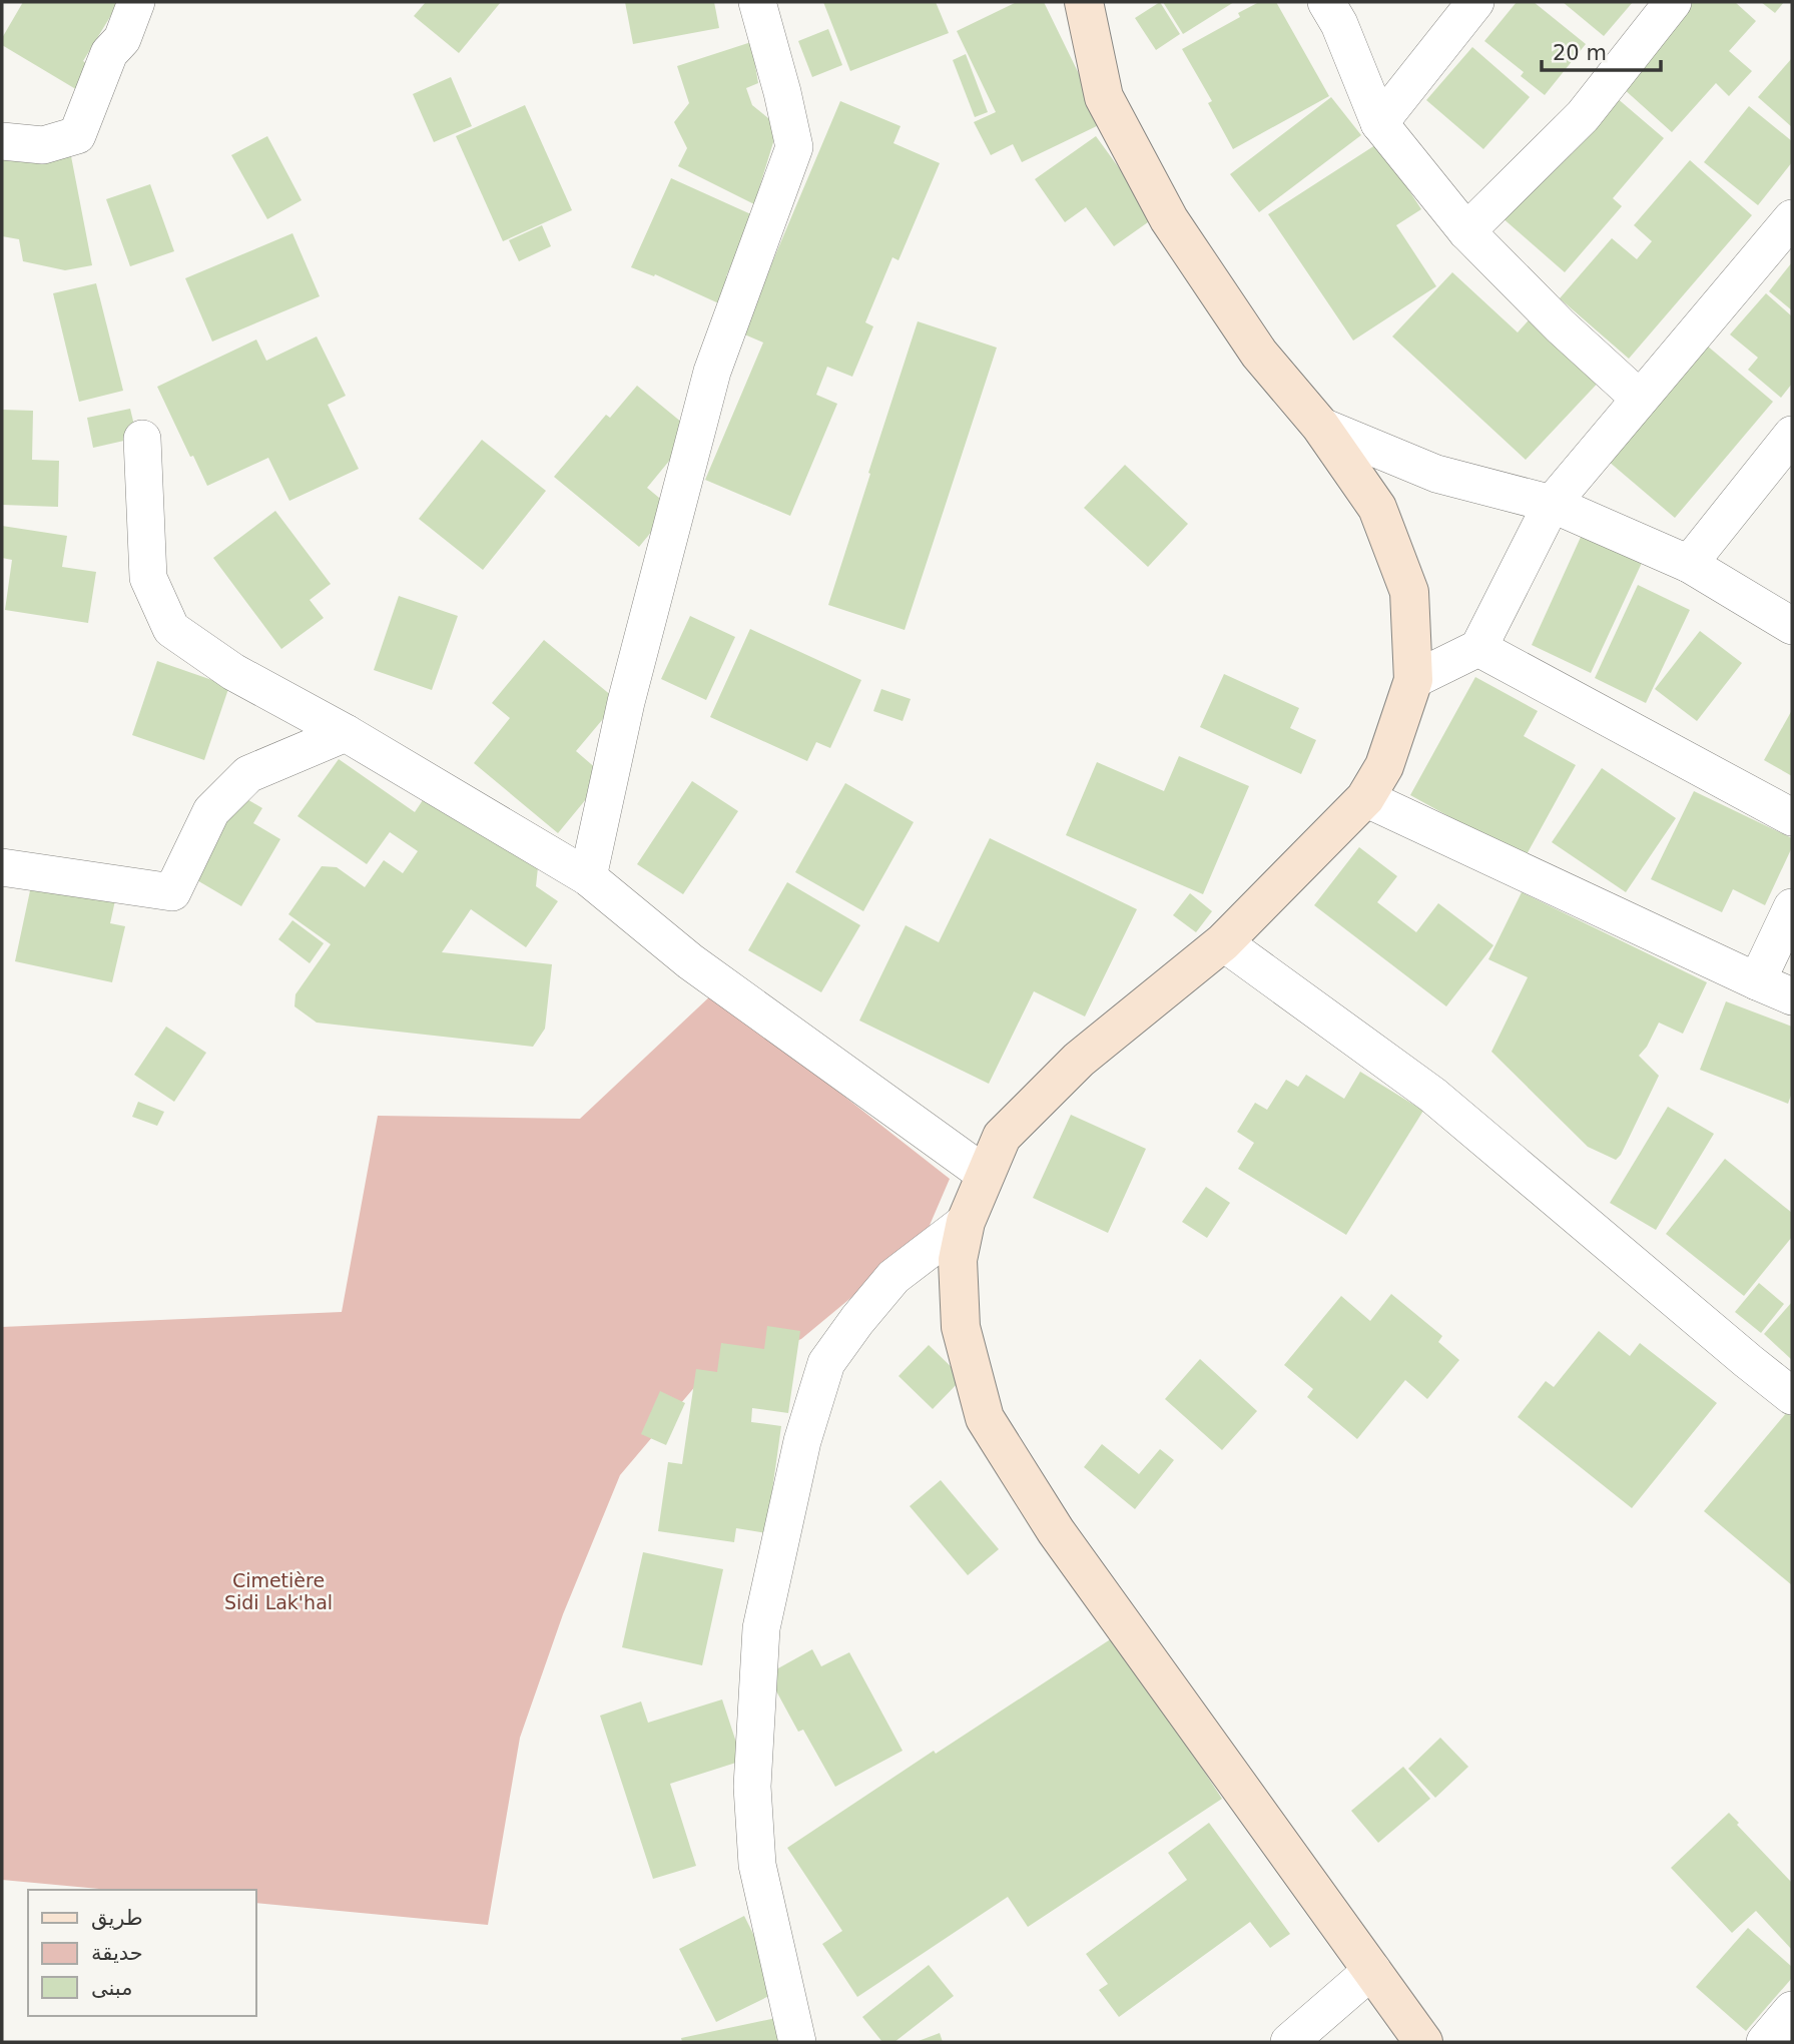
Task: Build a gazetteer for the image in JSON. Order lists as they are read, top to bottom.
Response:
{
  "parks": ["Cimetière Sidi Lak'hal"],
  "legend": ["طريق", "حديقة", "مبنى"],
  "scale_bar": "20 m"
}
